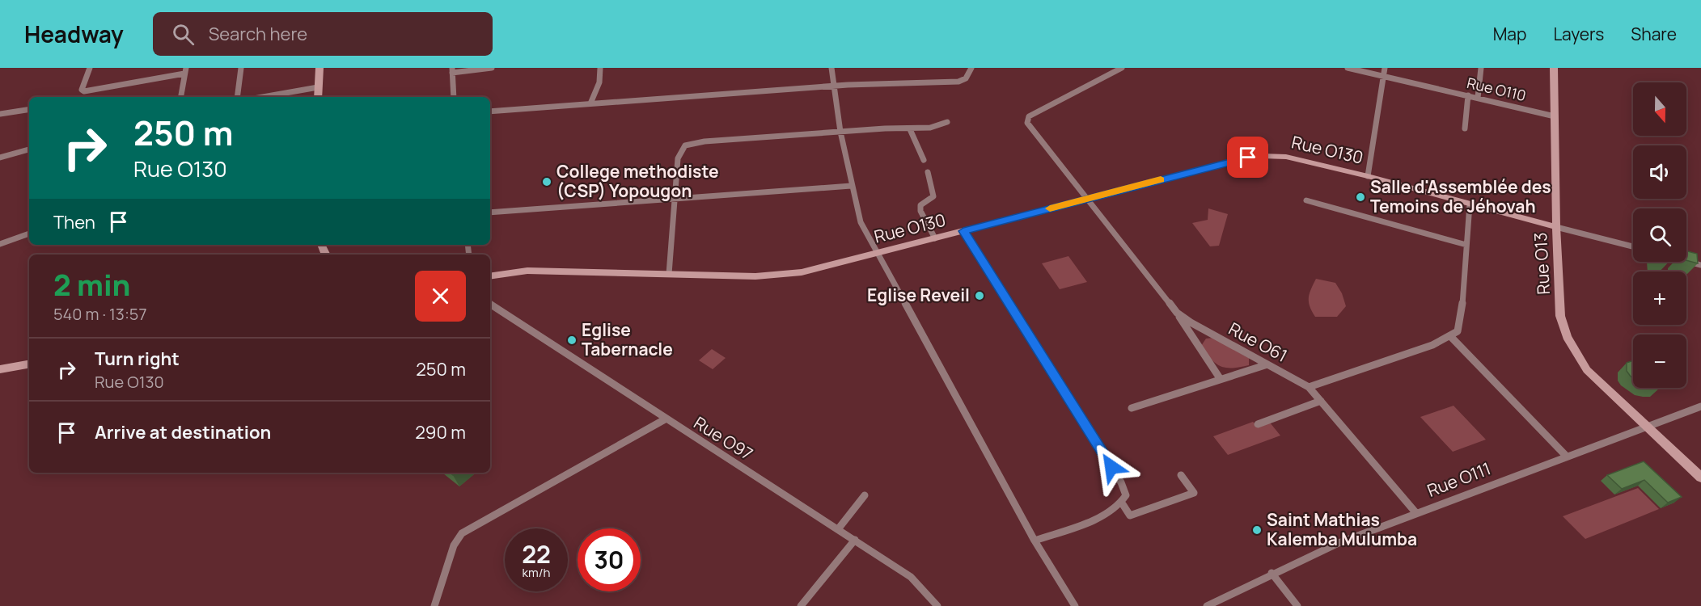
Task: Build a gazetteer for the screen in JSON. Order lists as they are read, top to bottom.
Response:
{
  "streets": {
    "street": [
      "Rue O110",
      "Rue O130",
      "Rue O13",
      "Rue O61",
      "Rue O97",
      "Rue O111"
    ]
  },
  "crossings": [
    ["Rue O110", "Rue O13"],
    ["Rue O130", "Rue O13"],
    ["Rue O130", "Rue O61"],
    ["Rue O13", "Rue O111"],
    ["Rue O61", "Rue O111"]
  ],
  "places": [
    "College methodiste (CSP) Yopougon",
    "Salle d'Assemblée des Temoins de Jéhovah",
    "Eglise Reveil",
    "Eglise Tabernacle",
    "Saint Mathias Kalemba Mulumba"
  ],
  "north": "bottom",
  "page": {
    "header": "Headway",
    "search": "Search here",
    "nav": ["Map", "Layers", "Share"],
    "map_buttons": ["+", "−"],
    "turn": ["250 m", "Rue O130"],
    "then": "Then",
    "heading": ["2 min", "540 m · 13:57"],
    "list": [
      {
        "name": "Turn right",
        "note": "Rue O130",
        "value": "250 m"
      },
      {
        "name": "Arrive at destination",
        "value": "290 m"
      }
    ],
    "speed": "22 km/h",
    "limit": "30"
  }
}
